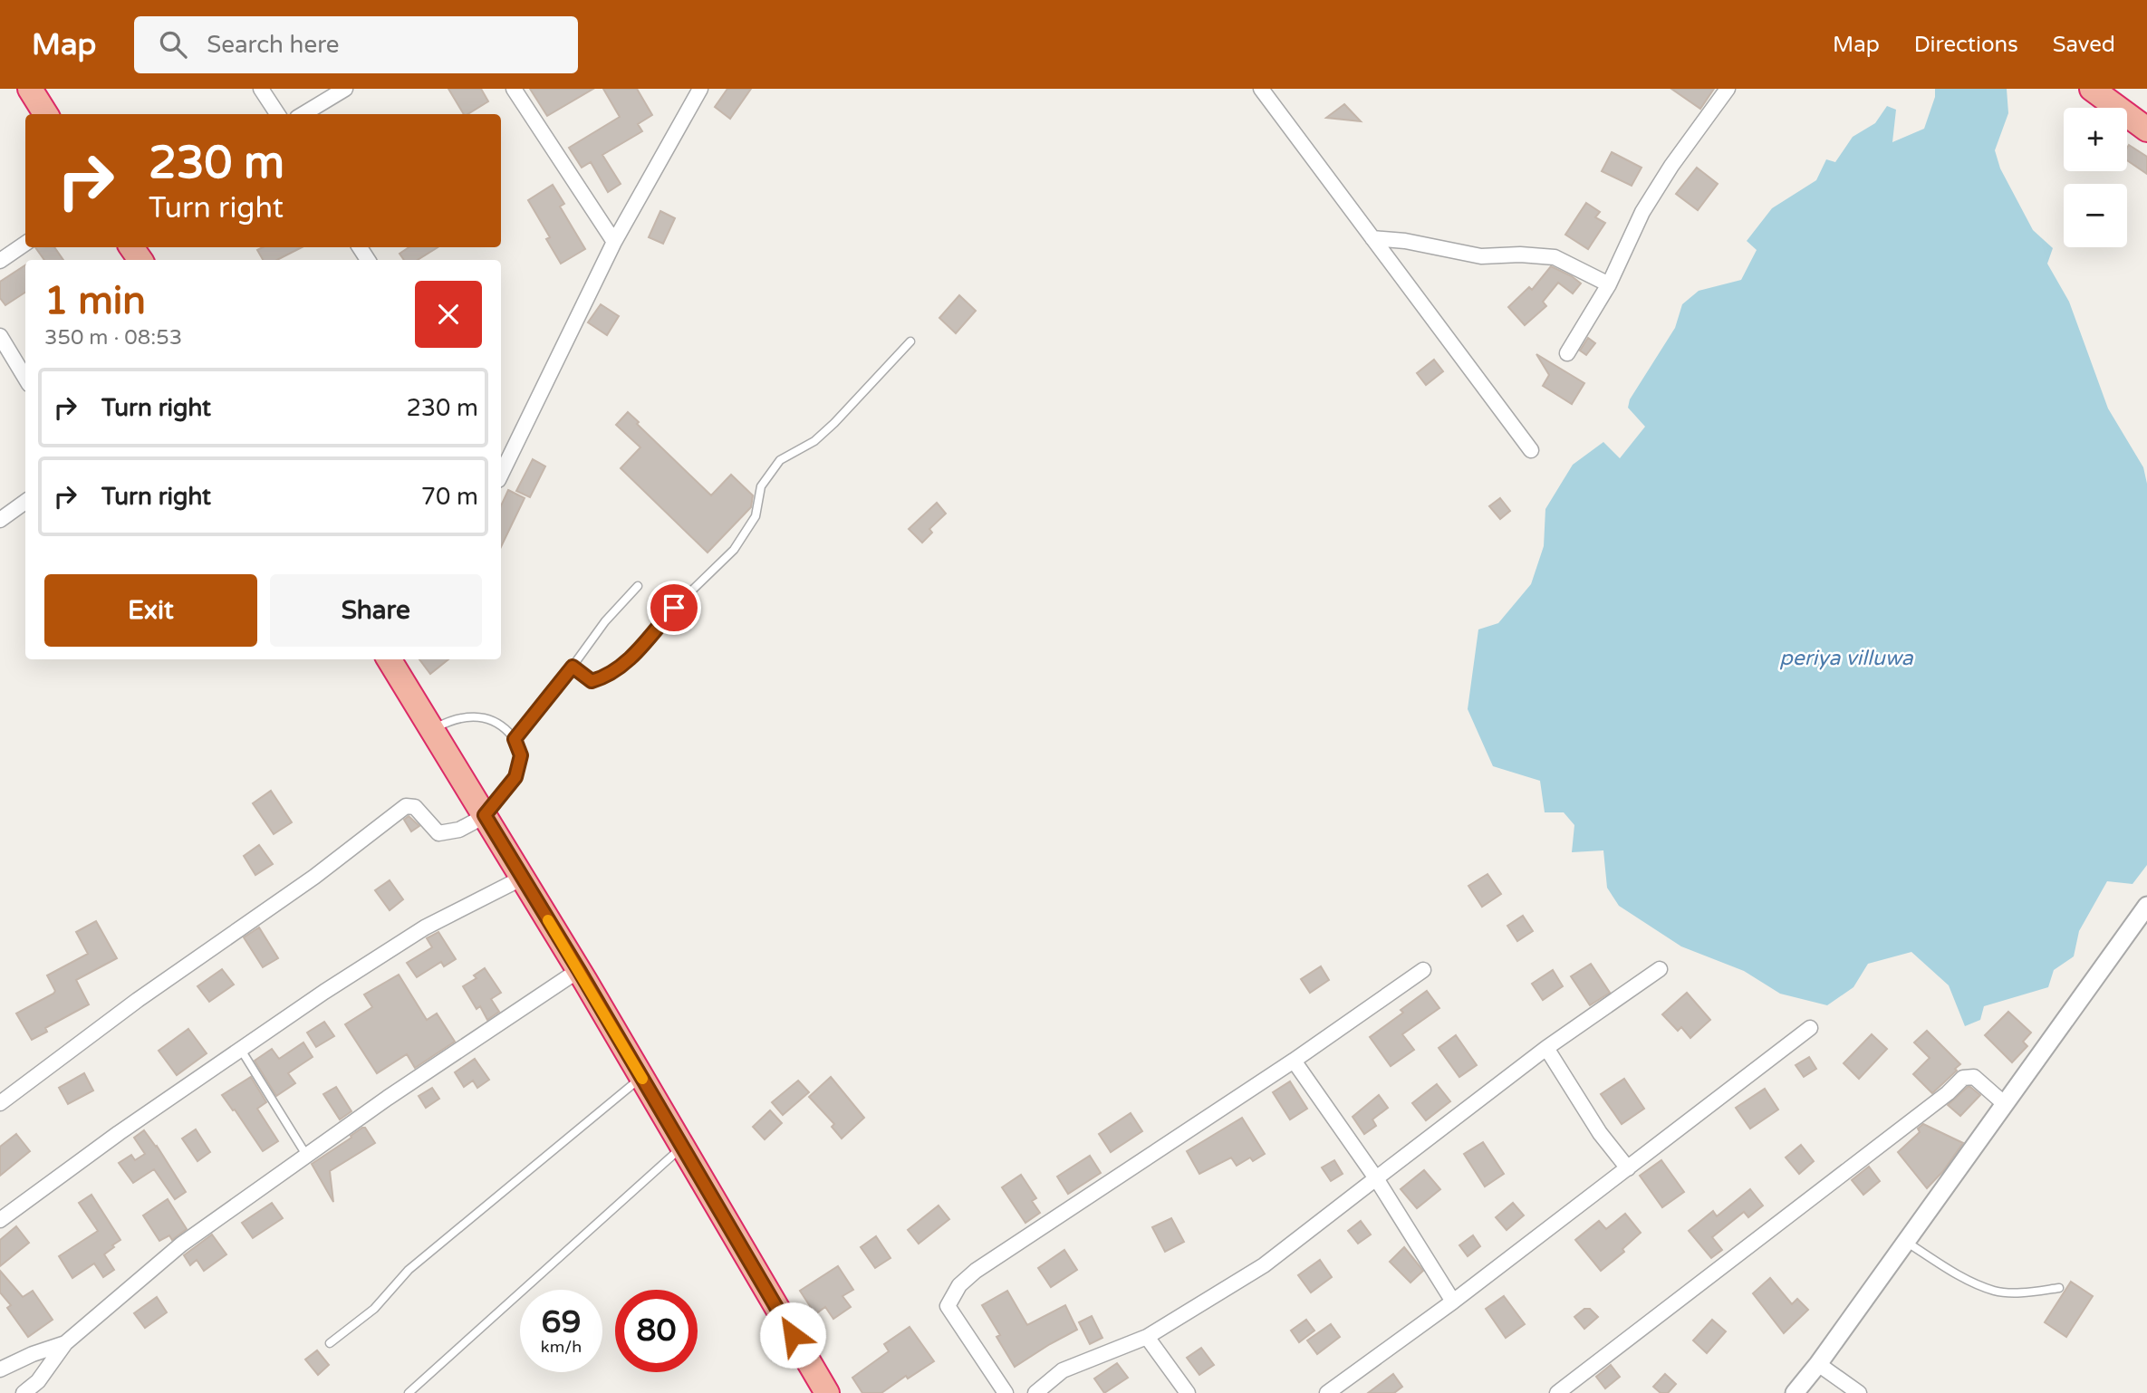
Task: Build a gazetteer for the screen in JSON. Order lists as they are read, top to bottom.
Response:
{
  "water": ["periya villuwa"],
  "page": {
    "header": "Map",
    "search": "Search here",
    "nav": ["Map", "Directions", "Saved"],
    "map_buttons": ["+", "−"],
    "turn": ["230 m", "Turn right"],
    "heading": ["1 min", "350 m · 08:53"],
    "list": [
      {
        "name": "Turn right",
        "value": "230 m"
      },
      {
        "name": "Turn right",
        "value": "70 m"
      }
    ],
    "buttons": ["Exit", "Share"],
    "speed": "69 km/h",
    "limit": "80"
  }
}
